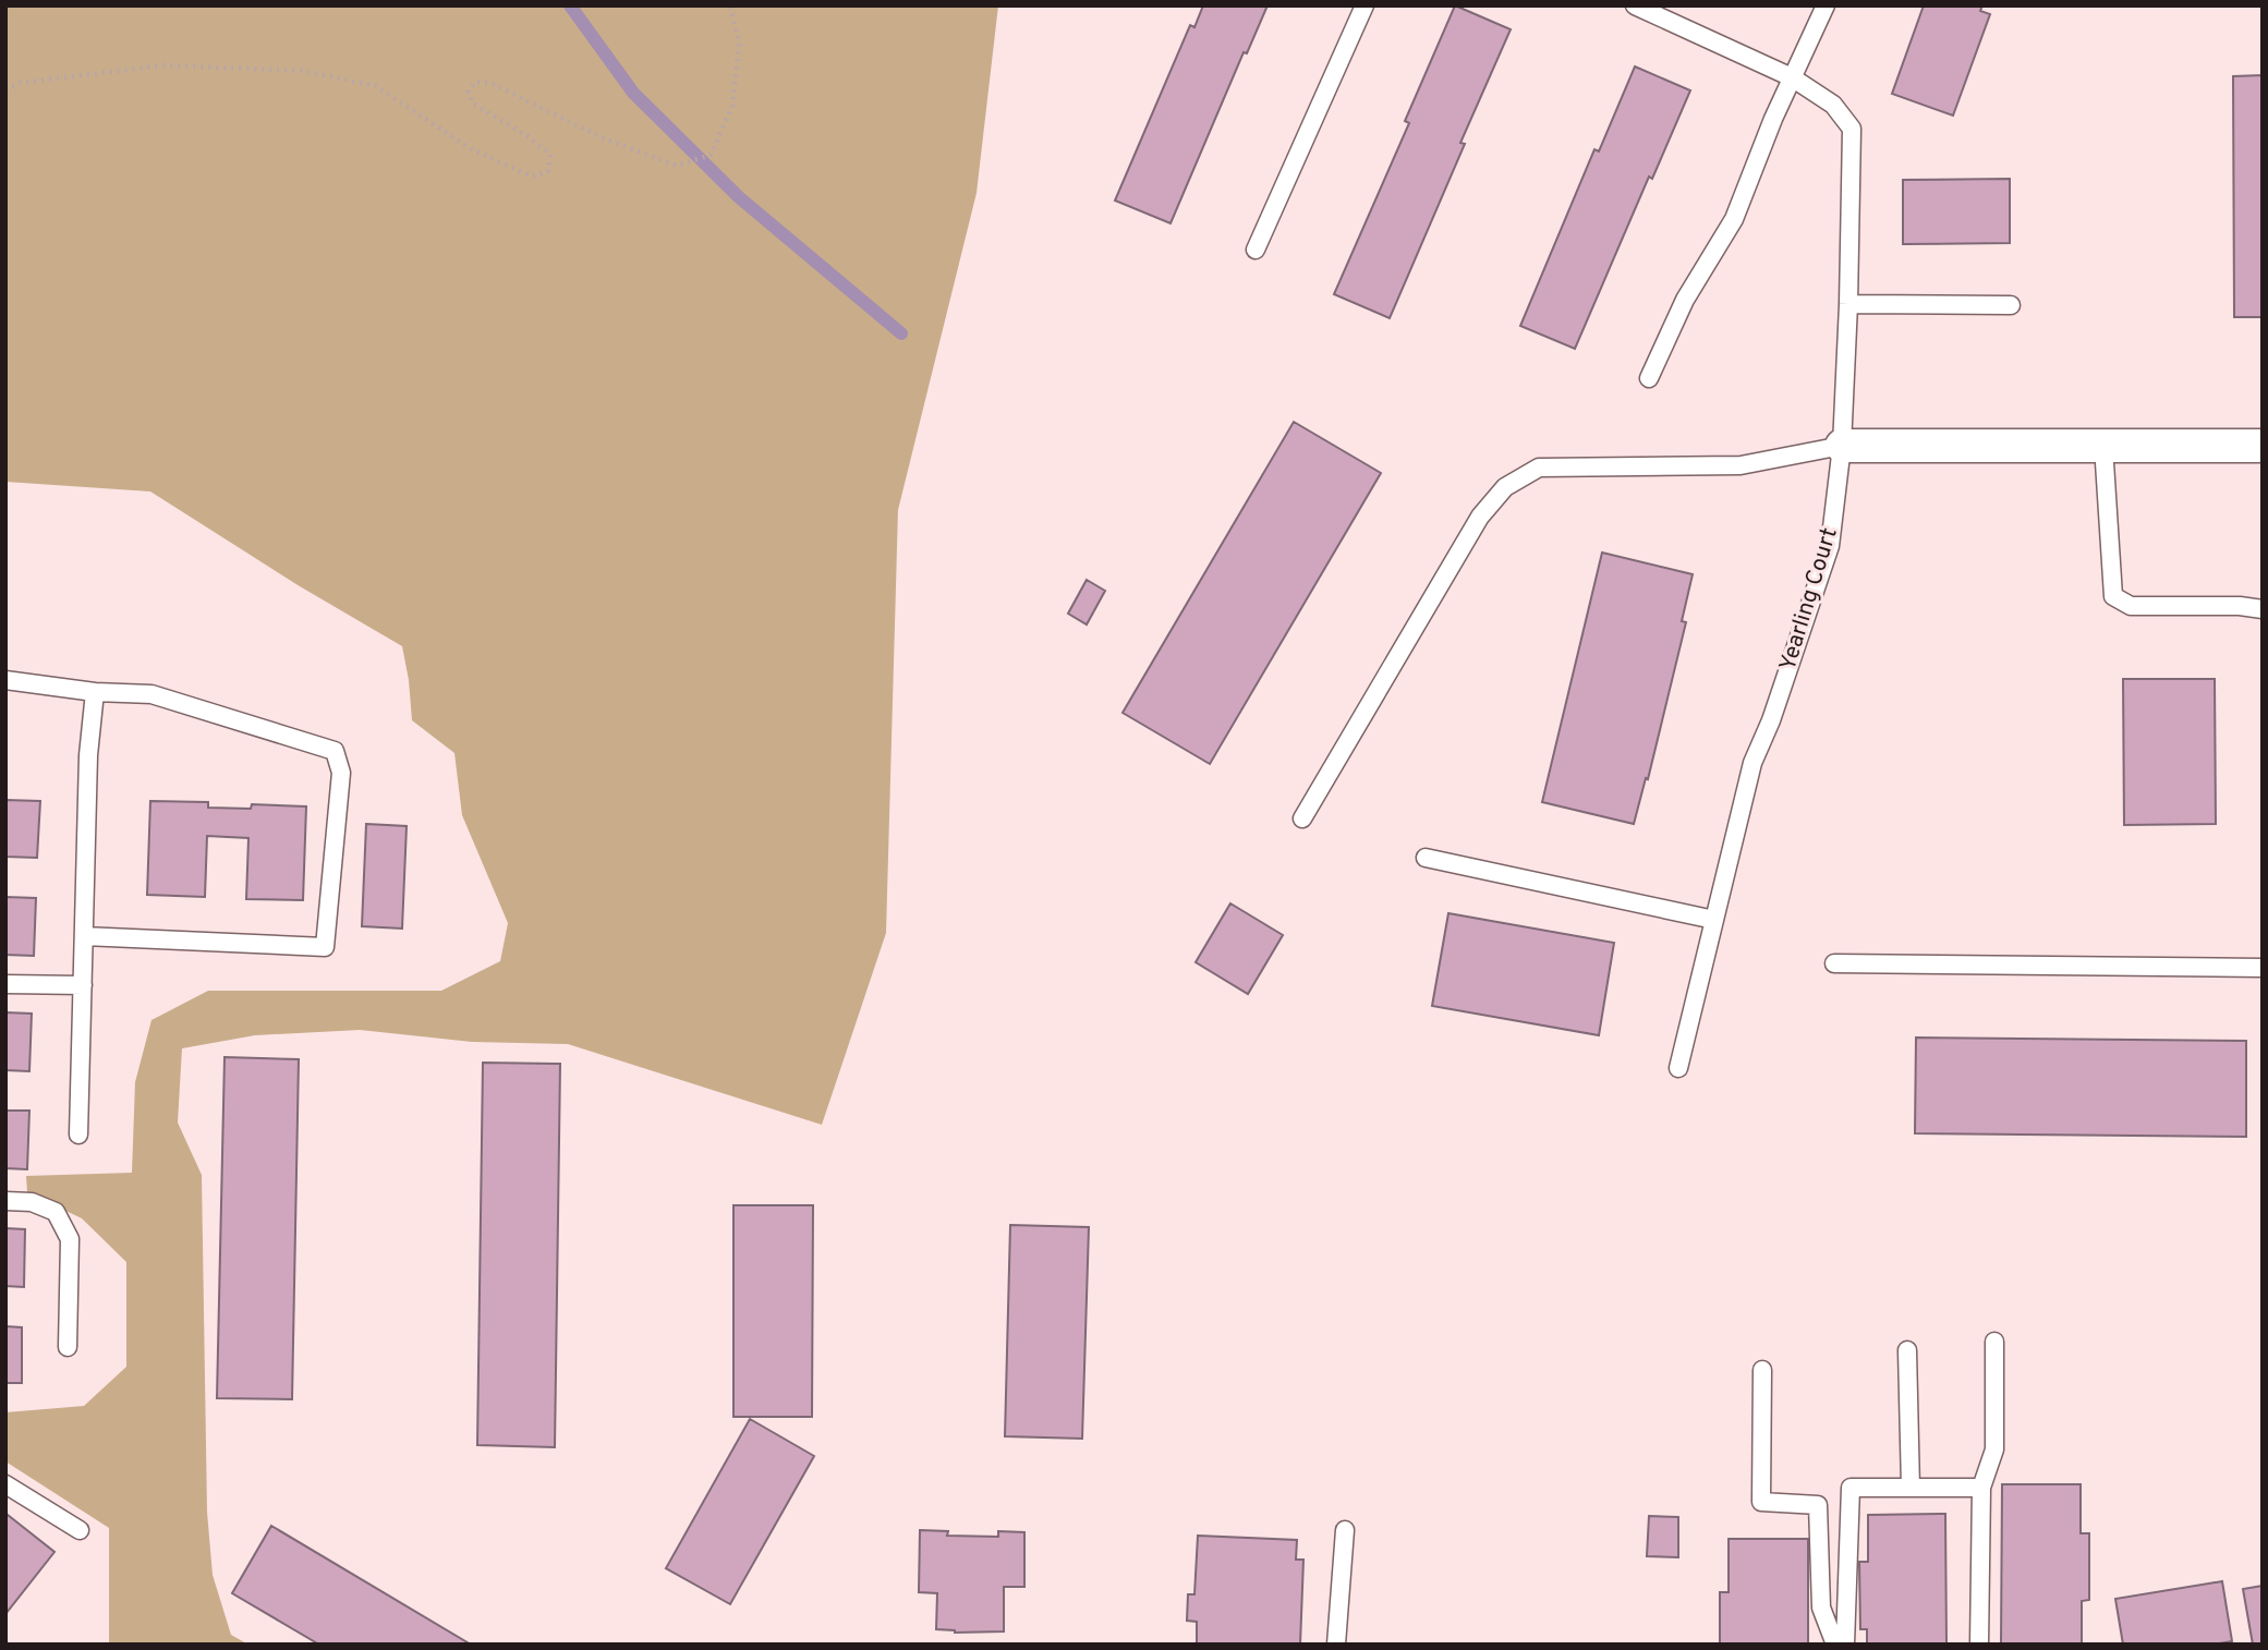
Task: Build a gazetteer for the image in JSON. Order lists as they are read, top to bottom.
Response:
{
  "streets": {
    "lane": ["Yearling Court"]
  }
}
